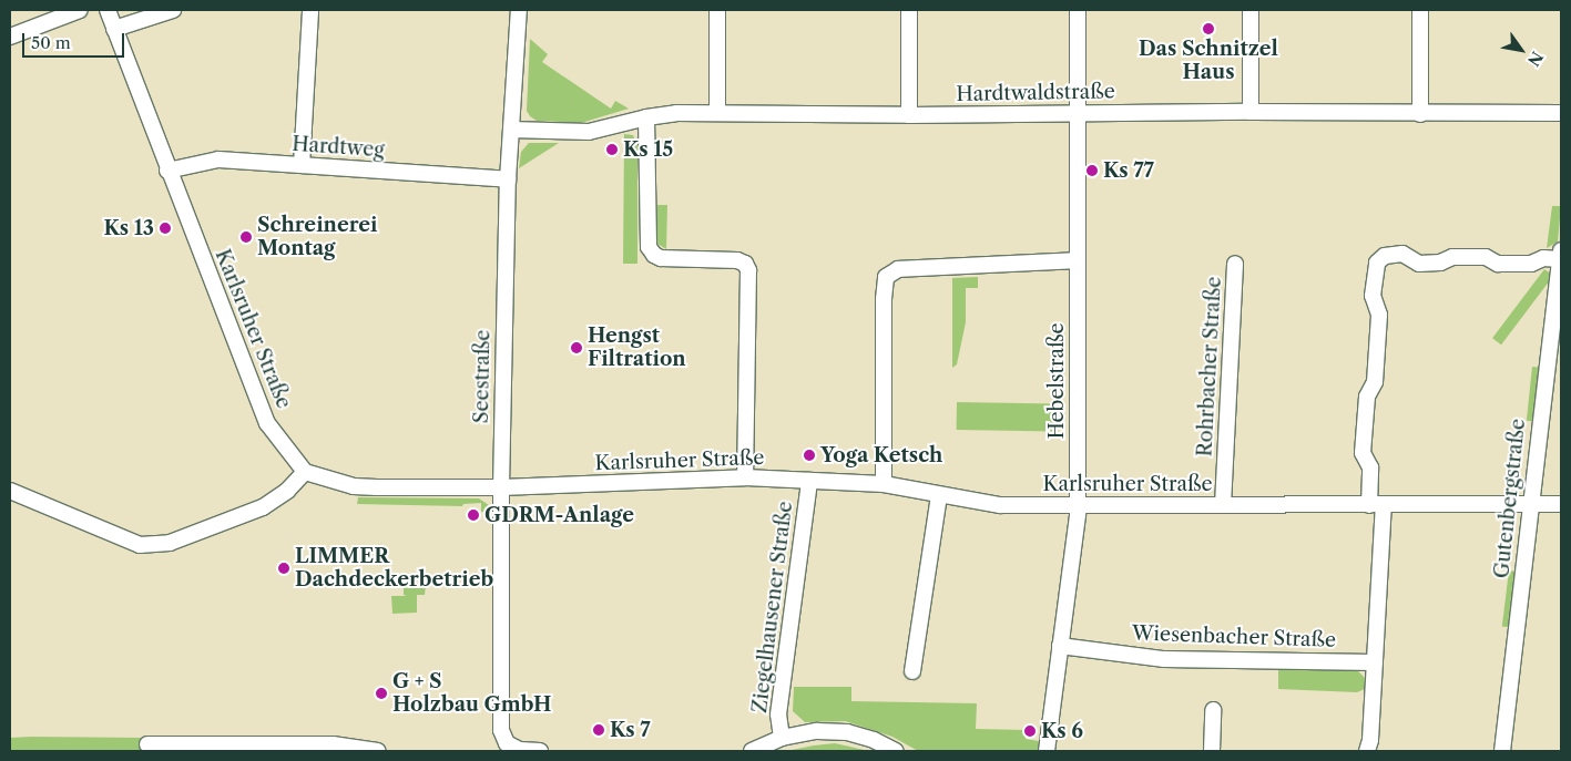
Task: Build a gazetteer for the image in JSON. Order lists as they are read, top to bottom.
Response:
{
  "streets": {
    "street": [
      "Hardtwaldstraße",
      "Hardtweg",
      "Karlsruher Straße",
      "Rohrbacher Straße",
      "Seestraße",
      "Hebelstraße",
      "Gutenbergstraße",
      "Ziegelhausener Straße",
      "Wiesenbacher Straße"
    ]
  },
  "crossings": [
    ["Hardtwaldstraße", "Seestraße"],
    ["Hardtwaldstraße", "Hebelstraße"],
    ["Hardtweg", "Karlsruher Straße"],
    ["Hardtweg", "Seestraße"],
    ["Karlsruher Straße", "Rohrbacher Straße"],
    ["Karlsruher Straße", "Seestraße"],
    ["Karlsruher Straße", "Hebelstraße"],
    ["Karlsruher Straße", "Gutenbergstraße"],
    ["Karlsruher Straße", "Ziegelhausener Straße"],
    ["Hebelstraße", "Wiesenbacher Straße"]
  ],
  "places": [
    "Das Schnitzel Haus",
    "Ks 15",
    "Ks 77",
    "Ks 13",
    "Schreinerei Montag",
    "Hengst Filtration",
    "Yoga Ketsch",
    "GDRM-Anlage",
    "LIMMER Dachdeckerbetrieb",
    "G + S Holzbau GmbH",
    "Ks 7",
    "Ks 6"
  ],
  "scale_bar": "50 m",
  "north": "bottom right"
}
